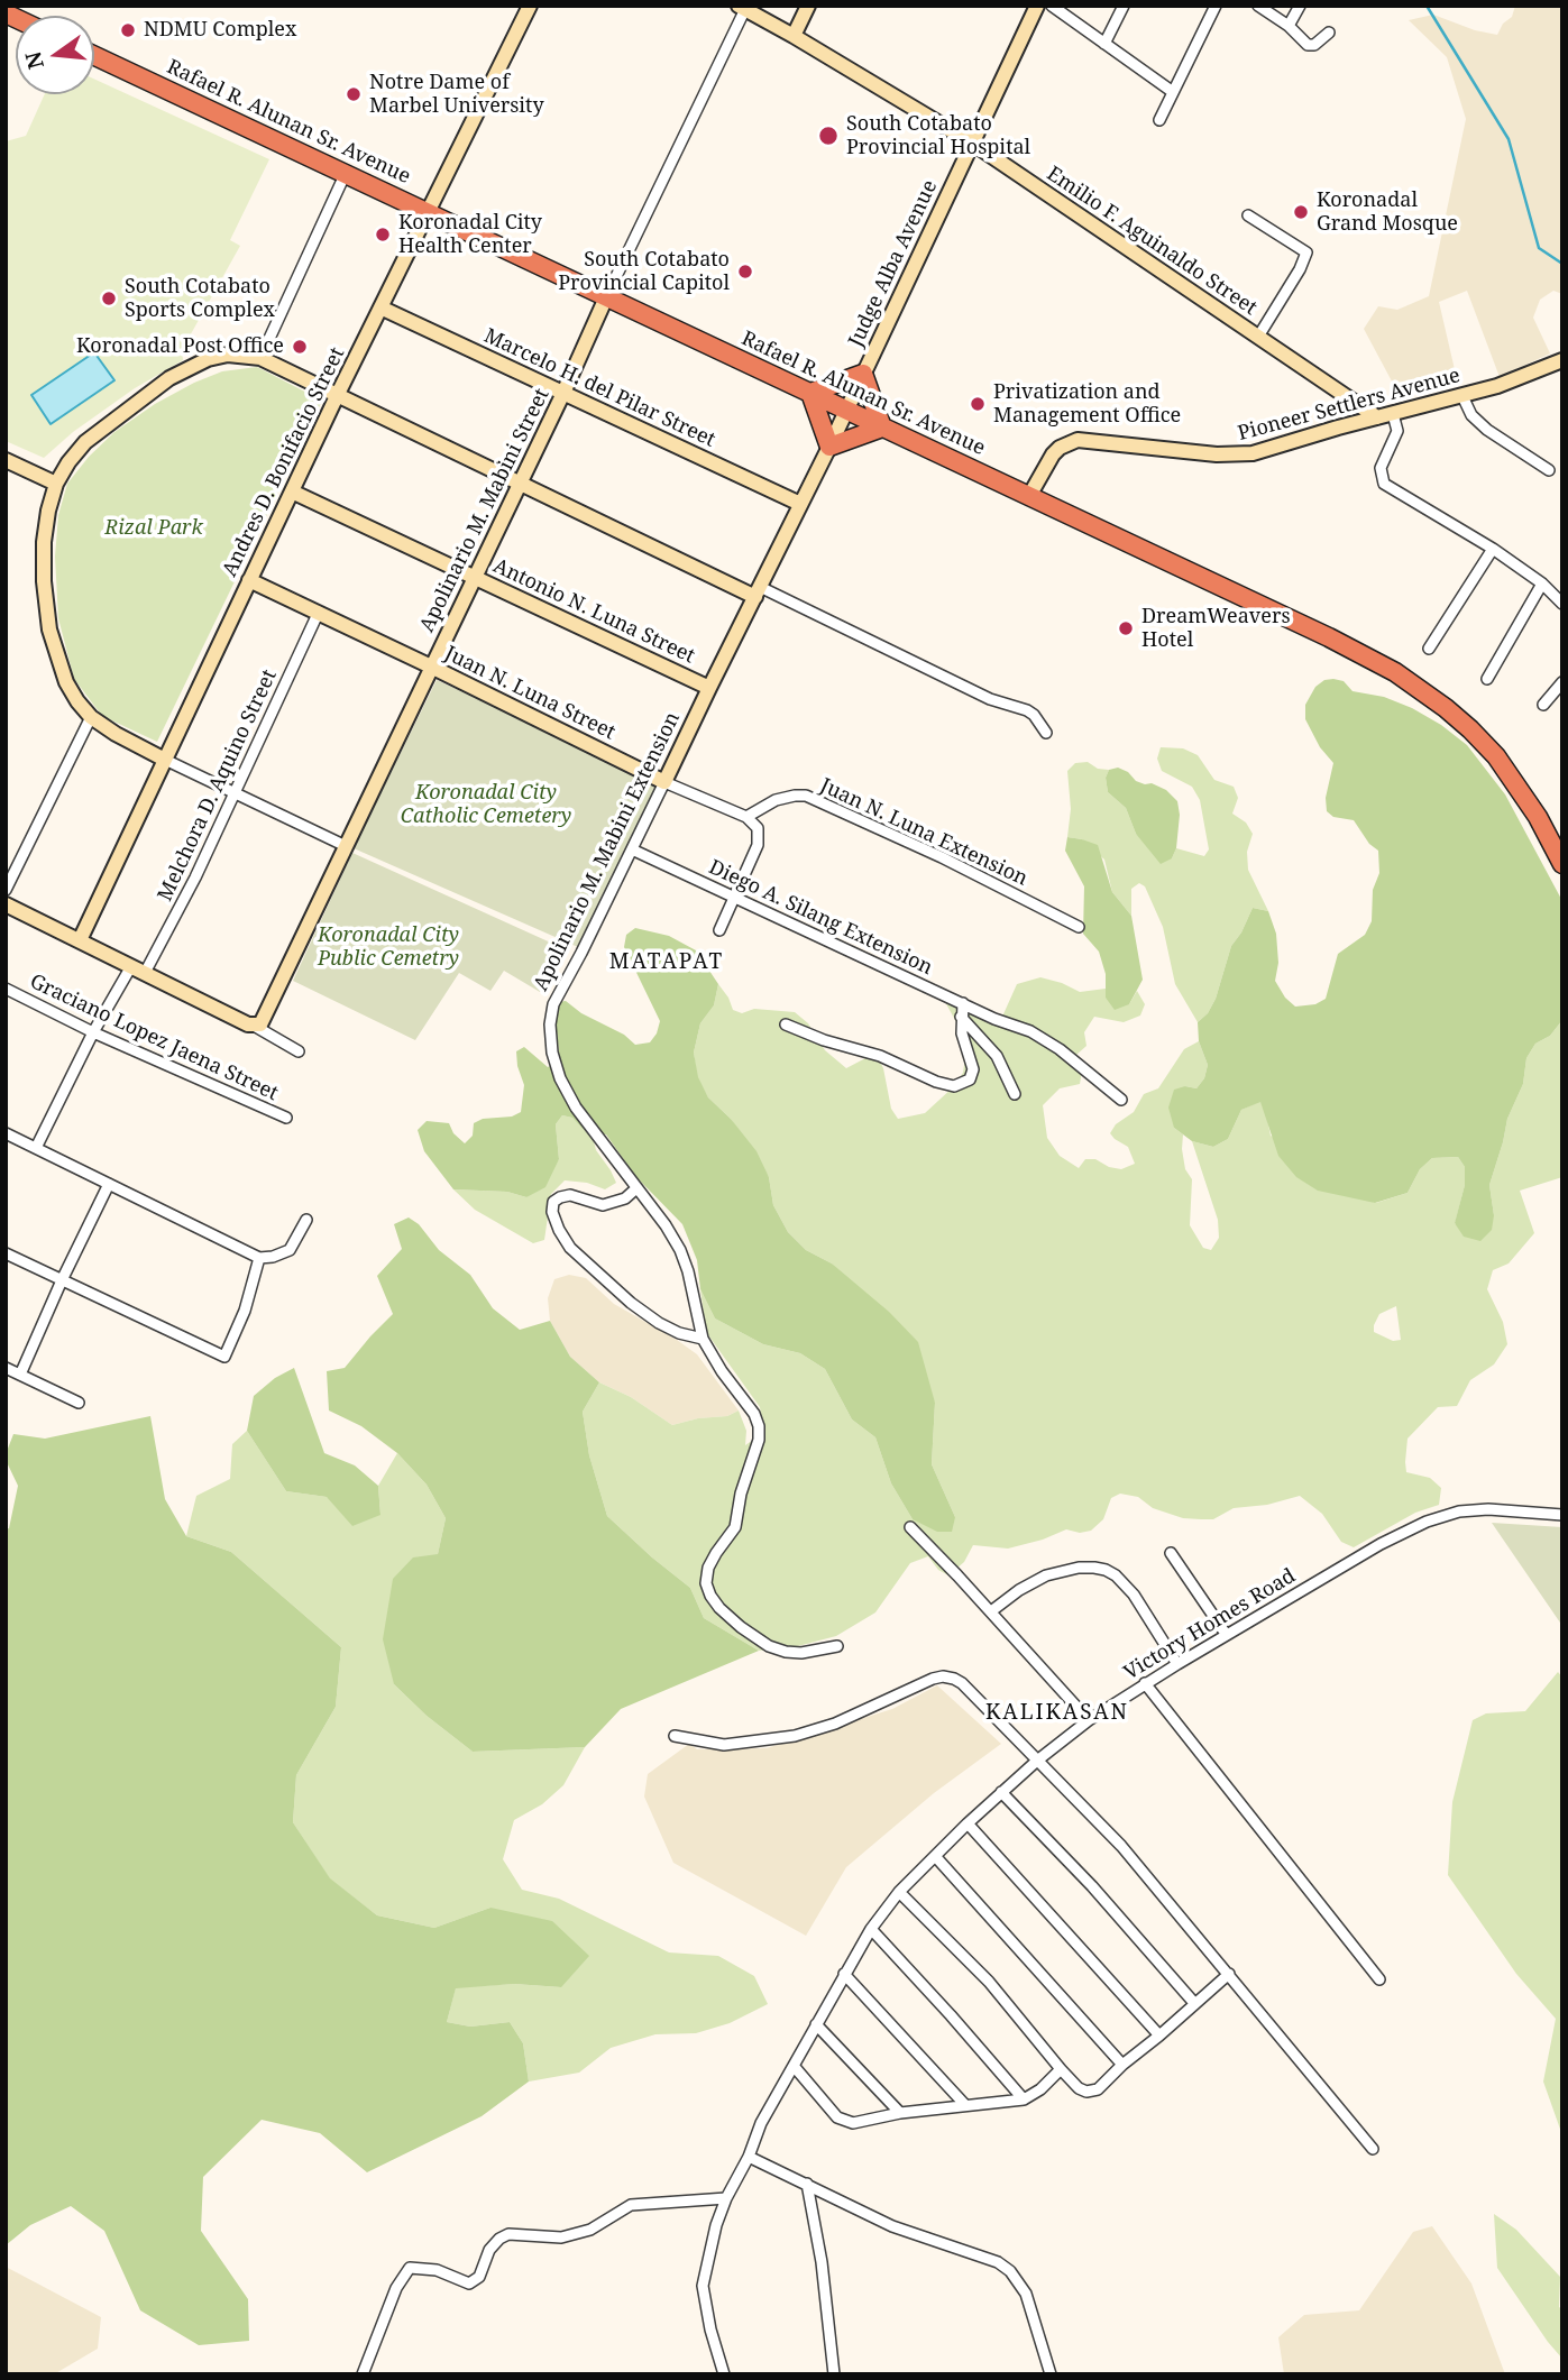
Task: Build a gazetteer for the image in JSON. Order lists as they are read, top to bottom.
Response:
{
  "streets": {
    "highway": ["Rafael R. Alunan Sr. Avenue"],
    "street": [
      "Emilio F. Aguinaldo Street",
      "Judge Alba Avenue",
      "Marcelo H. del Pilar Street",
      "Pioneer Settlers Avenue",
      "Andres D. Bonifacio Street",
      "Apolinario M. Mabini Street",
      "Antonio N. Luna Street",
      "Juan N. Luna Street",
      "Melchora D. Aquino Street",
      "Juan N. Luna Extension",
      "Apolinario M. Mabini Extension",
      "Diego A. Silang Extension",
      "Graciano Lopez Jaena Street",
      "Victory Homes Road"
    ]
  },
  "crossings": [
    ["Rafael R. Alunan Sr. Avenue", "Judge Alba Avenue"],
    ["Rafael R. Alunan Sr. Avenue", "Pioneer Settlers Avenue"],
    ["Rafael R. Alunan Sr. Avenue", "Andres D. Bonifacio Street"],
    ["Rafael R. Alunan Sr. Avenue", "Apolinario M. Mabini Street"],
    ["Rafael R. Alunan Sr. Avenue", "Apolinario M. Mabini Extension"],
    ["Emilio F. Aguinaldo Street", "Judge Alba Avenue"],
    ["Emilio F. Aguinaldo Street", "Pioneer Settlers Avenue"],
    ["Emilio F. Aguinaldo Street", "Apolinario M. Mabini Street"],
    ["Judge Alba Avenue", "Apolinario M. Mabini Extension"],
    ["Marcelo H. del Pilar Street", "Andres D. Bonifacio Street"],
    ["Marcelo H. del Pilar Street", "Apolinario M. Mabini Street"],
    ["Marcelo H. del Pilar Street", "Apolinario M. Mabini Extension"],
    ["Andres D. Bonifacio Street", "Antonio N. Luna Street"],
    ["Andres D. Bonifacio Street", "Juan N. Luna Street"],
    ["Apolinario M. Mabini Street", "Antonio N. Luna Street"],
    ["Apolinario M. Mabini Street", "Juan N. Luna Street"],
    ["Antonio N. Luna Street", "Apolinario M. Mabini Extension"],
    ["Juan N. Luna Street", "Melchora D. Aquino Street"],
    ["Juan N. Luna Street", "Apolinario M. Mabini Extension"],
    ["Apolinario M. Mabini Extension", "Diego A. Silang Extension"]
  ],
  "districts": ["MATAPAT", "KALIKASAN"],
  "parks": ["Rizal Park", "Koronadal City Catholic Cemetery", "Koronadal City Public Cemetry"],
  "places": [
    "NDMU Complex",
    "Notre Dame of Marbel University",
    "South Cotabato Provincial Hospital",
    "Koronadal Grand Mosque",
    "Koronadal City Health Center",
    "South Cotabato Provincial Capitol",
    "South Cotabato Sports Complex",
    "Koronadal Post Office",
    "Privatization and Management Office",
    "DreamWeavers Hotel"
  ],
  "north": "left"
}
